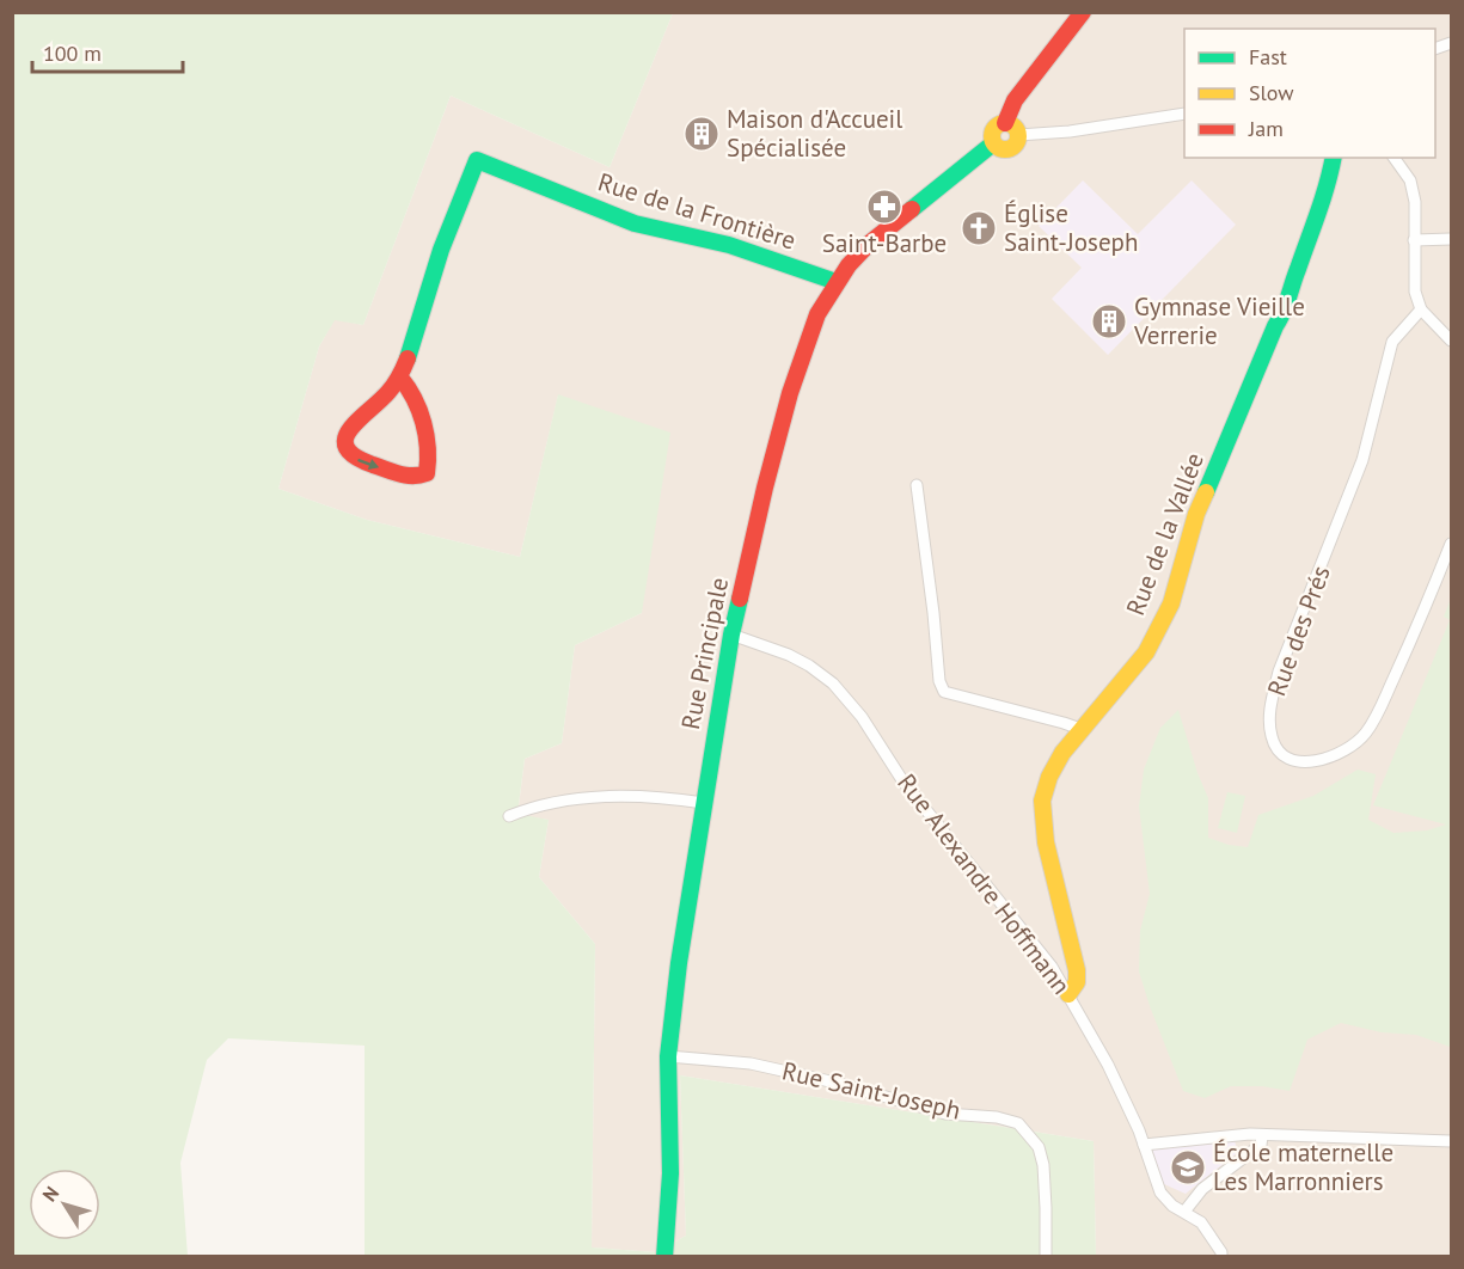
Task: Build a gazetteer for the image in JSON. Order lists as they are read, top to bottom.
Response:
{
  "streets": {
    "street": [
      "Rue de la Frontière",
      "Rue de la Vallée",
      "Rue des Prés",
      "Rue Principale",
      "Rue Alexandre Hoffmann",
      "Rue Saint-Joseph"
    ]
  },
  "crossings": [
    ["Rue de la Frontière", "Rue Principale"],
    ["Rue de la Vallée", "Rue Alexandre Hoffmann"],
    ["Rue Principale", "Rue Alexandre Hoffmann"],
    ["Rue Principale", "Rue Saint-Joseph"]
  ],
  "places": {
    "building": ["Maison d'Accueil Spécialisée", "Gymnase Vieille Verrerie"],
    "pharmacy": ["Saint-Barbe"],
    "church": ["Église Saint-Joseph"],
    "school or university": ["École maternelle Les Marronniers"]
  },
  "legend": ["Fast", "Slow", "Jam"],
  "scale_bar": "100 m",
  "north": "top left"
}
